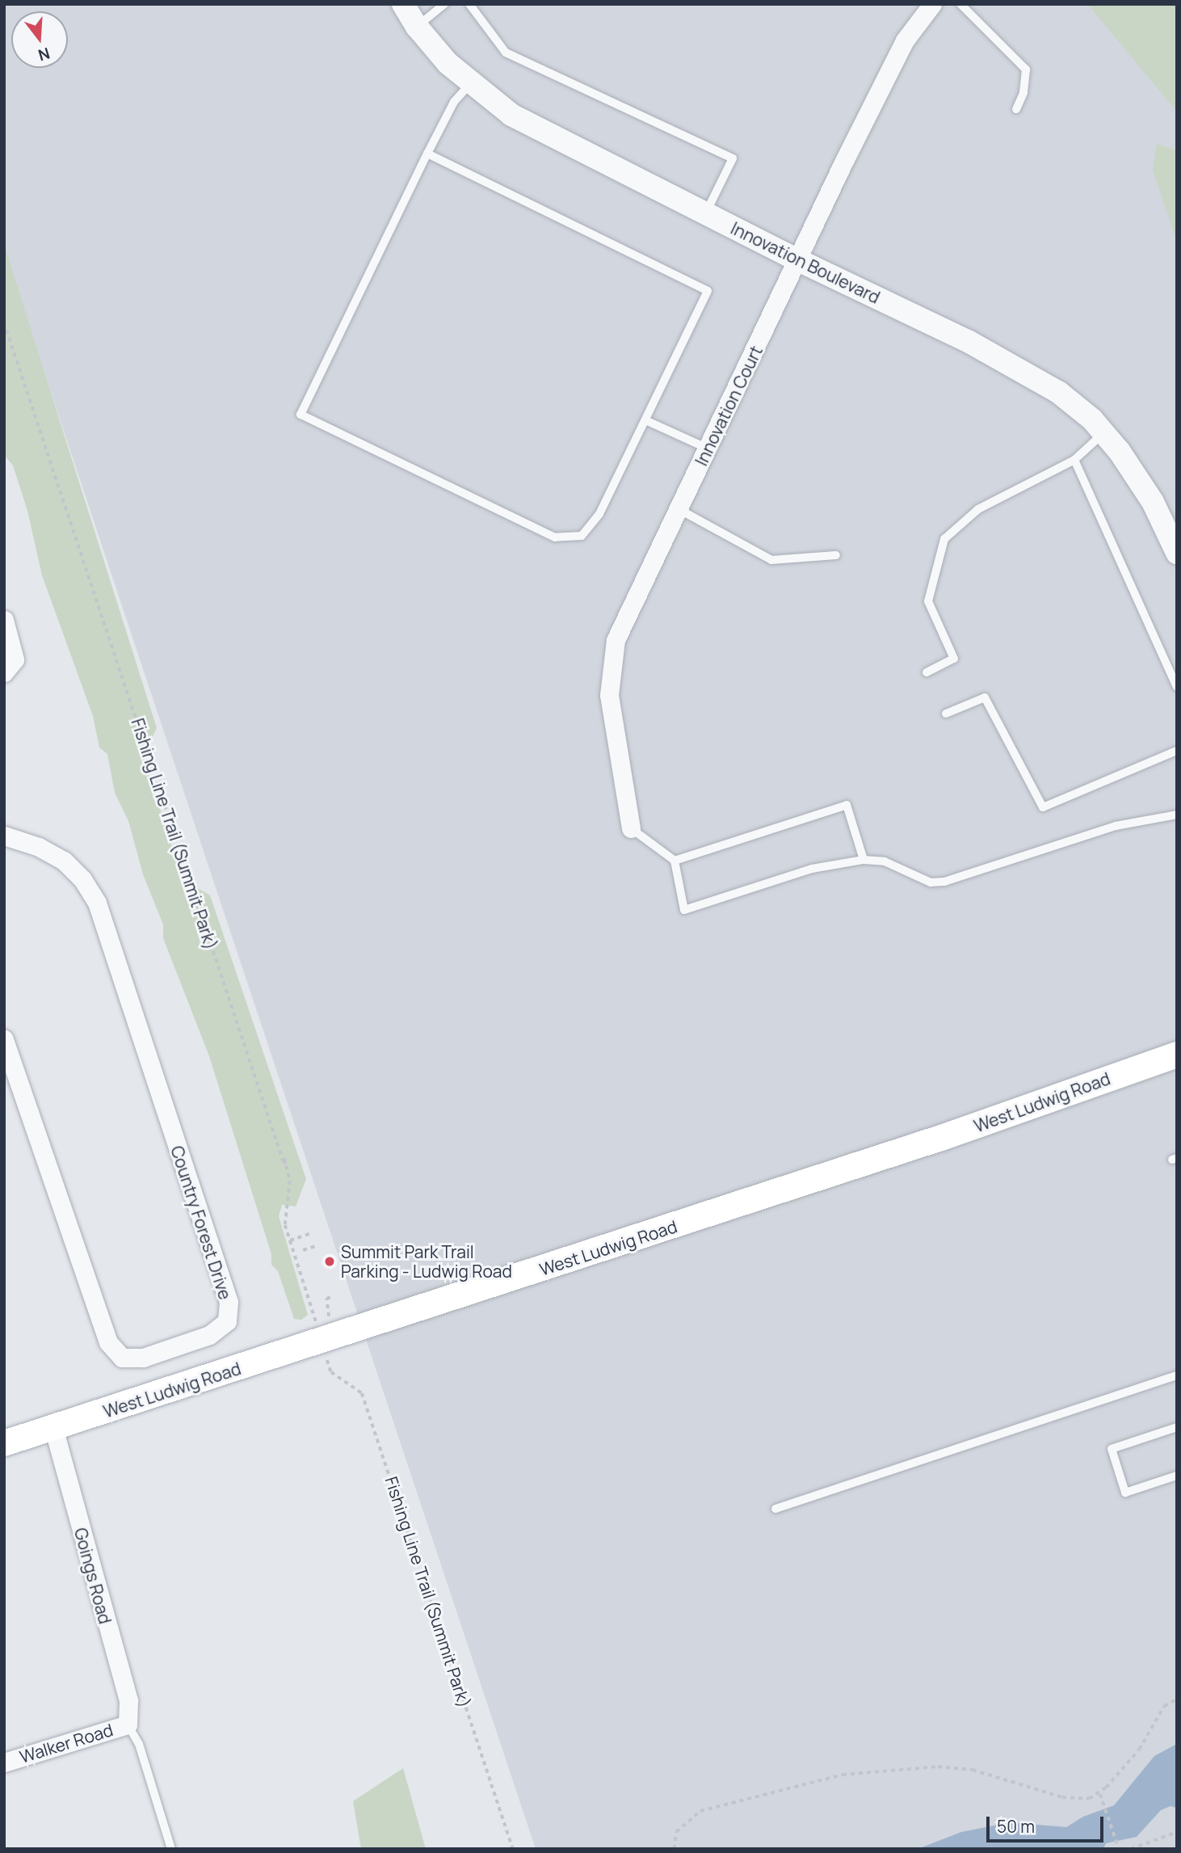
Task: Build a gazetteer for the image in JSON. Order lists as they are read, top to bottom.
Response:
{
  "streets": {
    "main road": ["West Ludwig Road"],
    "street": [
      "Innovation Boulevard",
      "Innovation Court",
      "Country Forest Drive",
      "Goings Road",
      "Walker Road"
    ],
    "path": ["Fishing Line Trail (Summit Park)"]
  },
  "crossings": [
    ["Innovation Boulevard", "Innovation Court"],
    ["West Ludwig Road", "Goings Road"],
    ["Goings Road", "Walker Road"]
  ],
  "places": ["Summit Park Trail Parking - Ludwig Road"],
  "scale_bar": "50 m",
  "north": "bottom"
}
